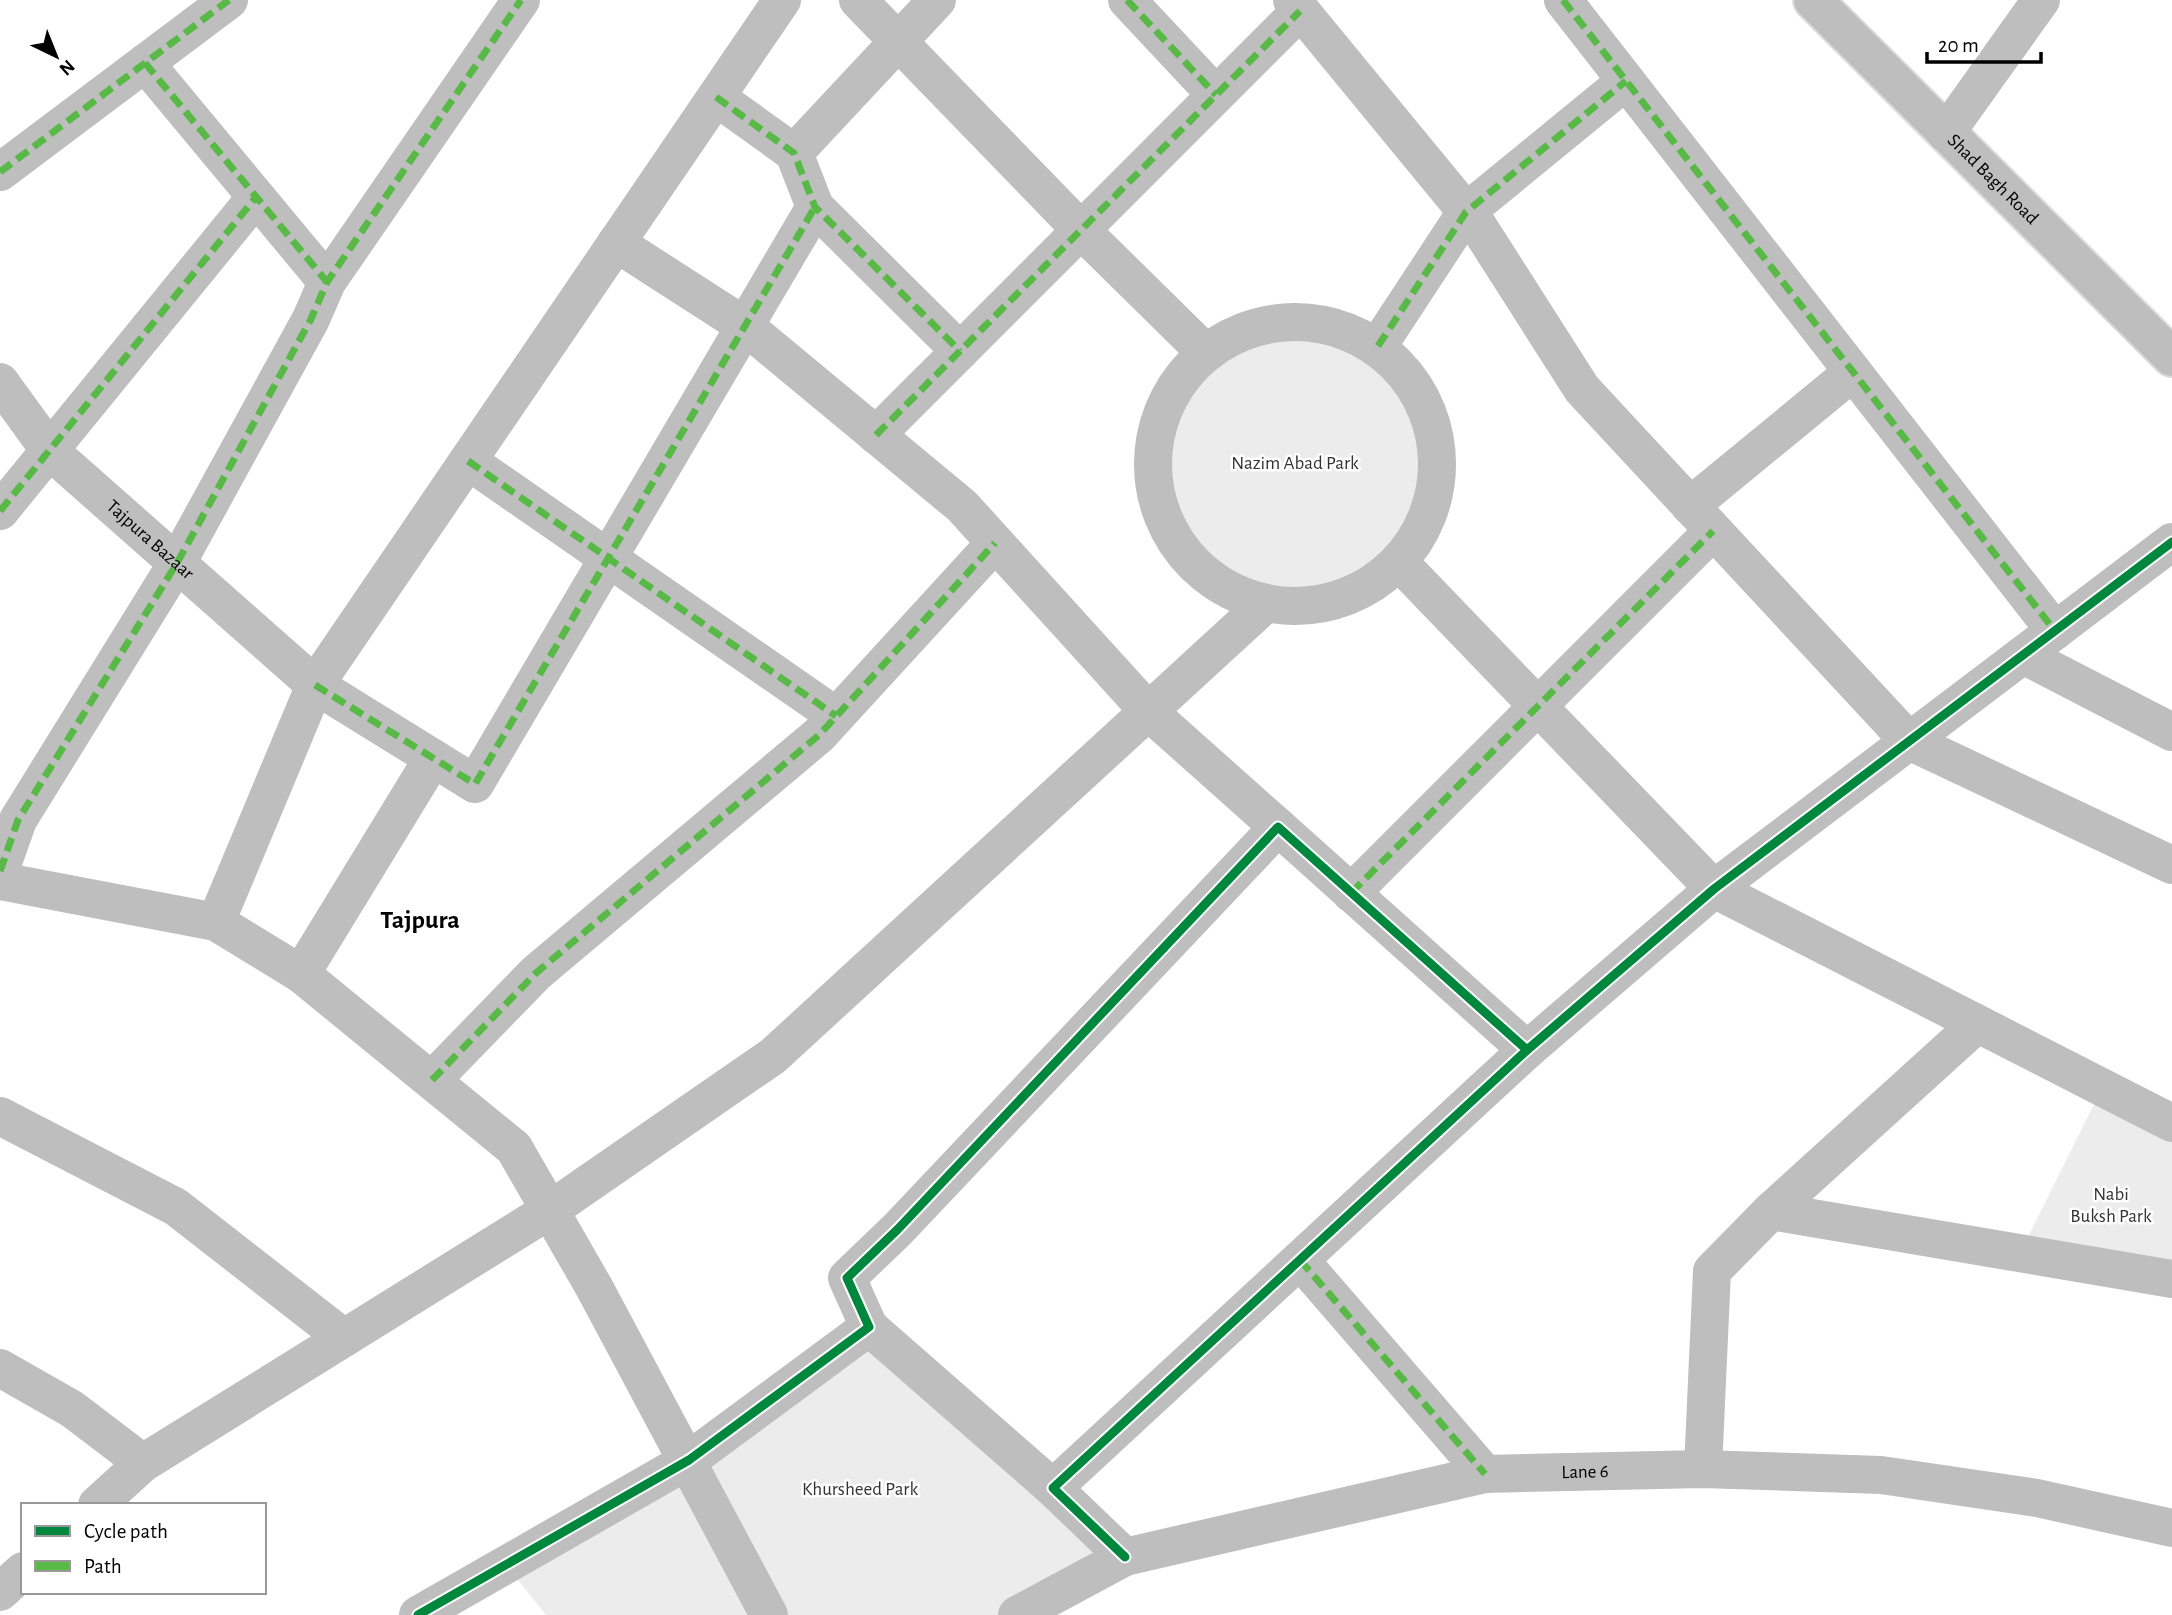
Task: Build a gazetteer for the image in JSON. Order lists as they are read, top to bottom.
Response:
{
  "streets": {
    "street": ["Shad Bagh Road", "Tajpura Bazaar", "Lane 6"]
  },
  "districts": ["Tajpura"],
  "parks": ["Nazim Abad Park", "Nabi Buksh Park", "Khursheed Park"],
  "legend": ["Cycle path", "Path"],
  "scale_bar": "20 m",
  "north": "bottom right"
}
